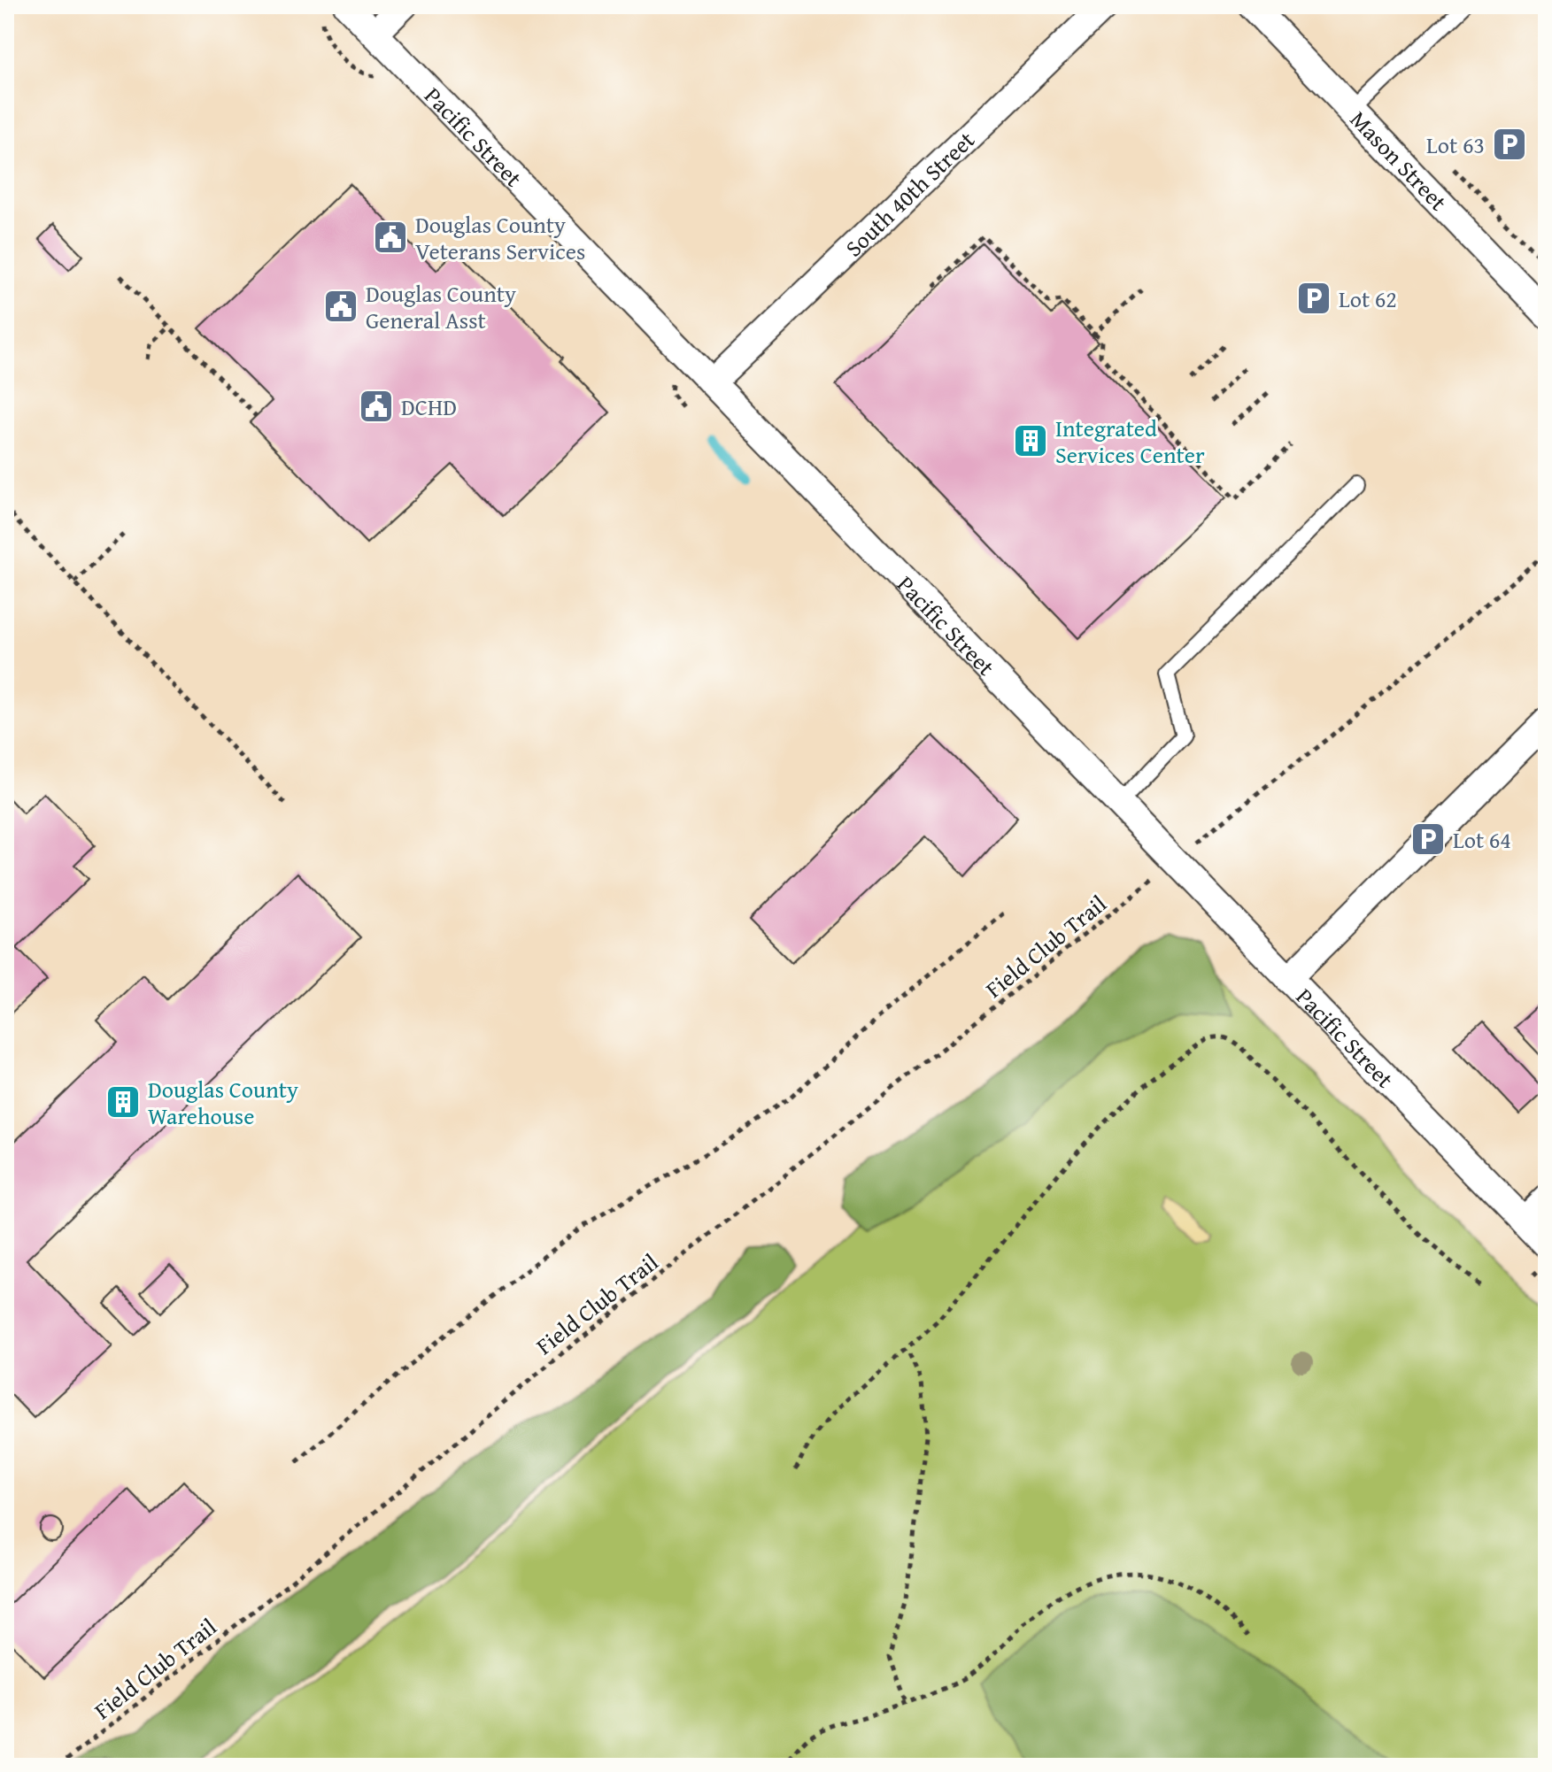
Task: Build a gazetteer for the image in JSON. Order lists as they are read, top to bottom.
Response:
{
  "streets": {
    "street": ["Pacific Street", "Mason Street", "South 40th Street"],
    "path": ["Field Club Trail"]
  },
  "crossings": [
    ["Pacific Street", "South 40th Street"]
  ],
  "places": {
    "parking": ["Lot 63", "Lot 62", "Lot 64"],
    "public building": ["Douglas County Veterans Services", "Douglas County General Asst", "DCHD"],
    "building": ["Integrated Services Center", "Douglas County Warehouse"]
  }
}
